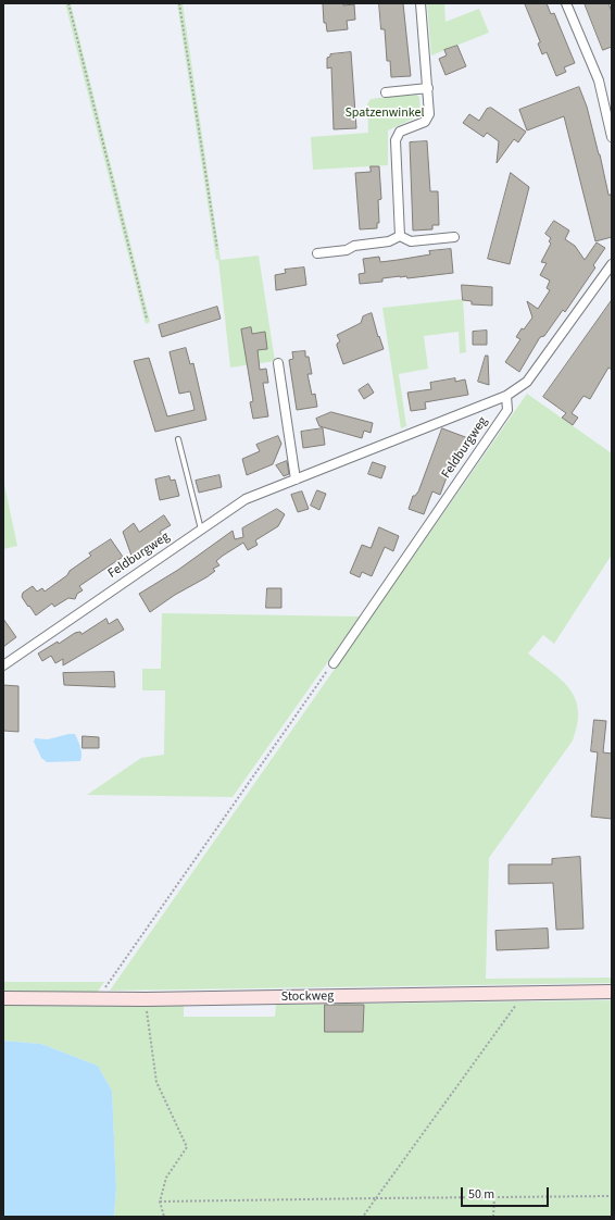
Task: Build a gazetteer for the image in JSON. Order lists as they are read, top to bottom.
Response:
{
  "streets": {
    "street": ["Feldburgweg", "Stockweg"]
  },
  "parks": ["Spatzenwinkel"],
  "scale_bar": "50 m"
}
